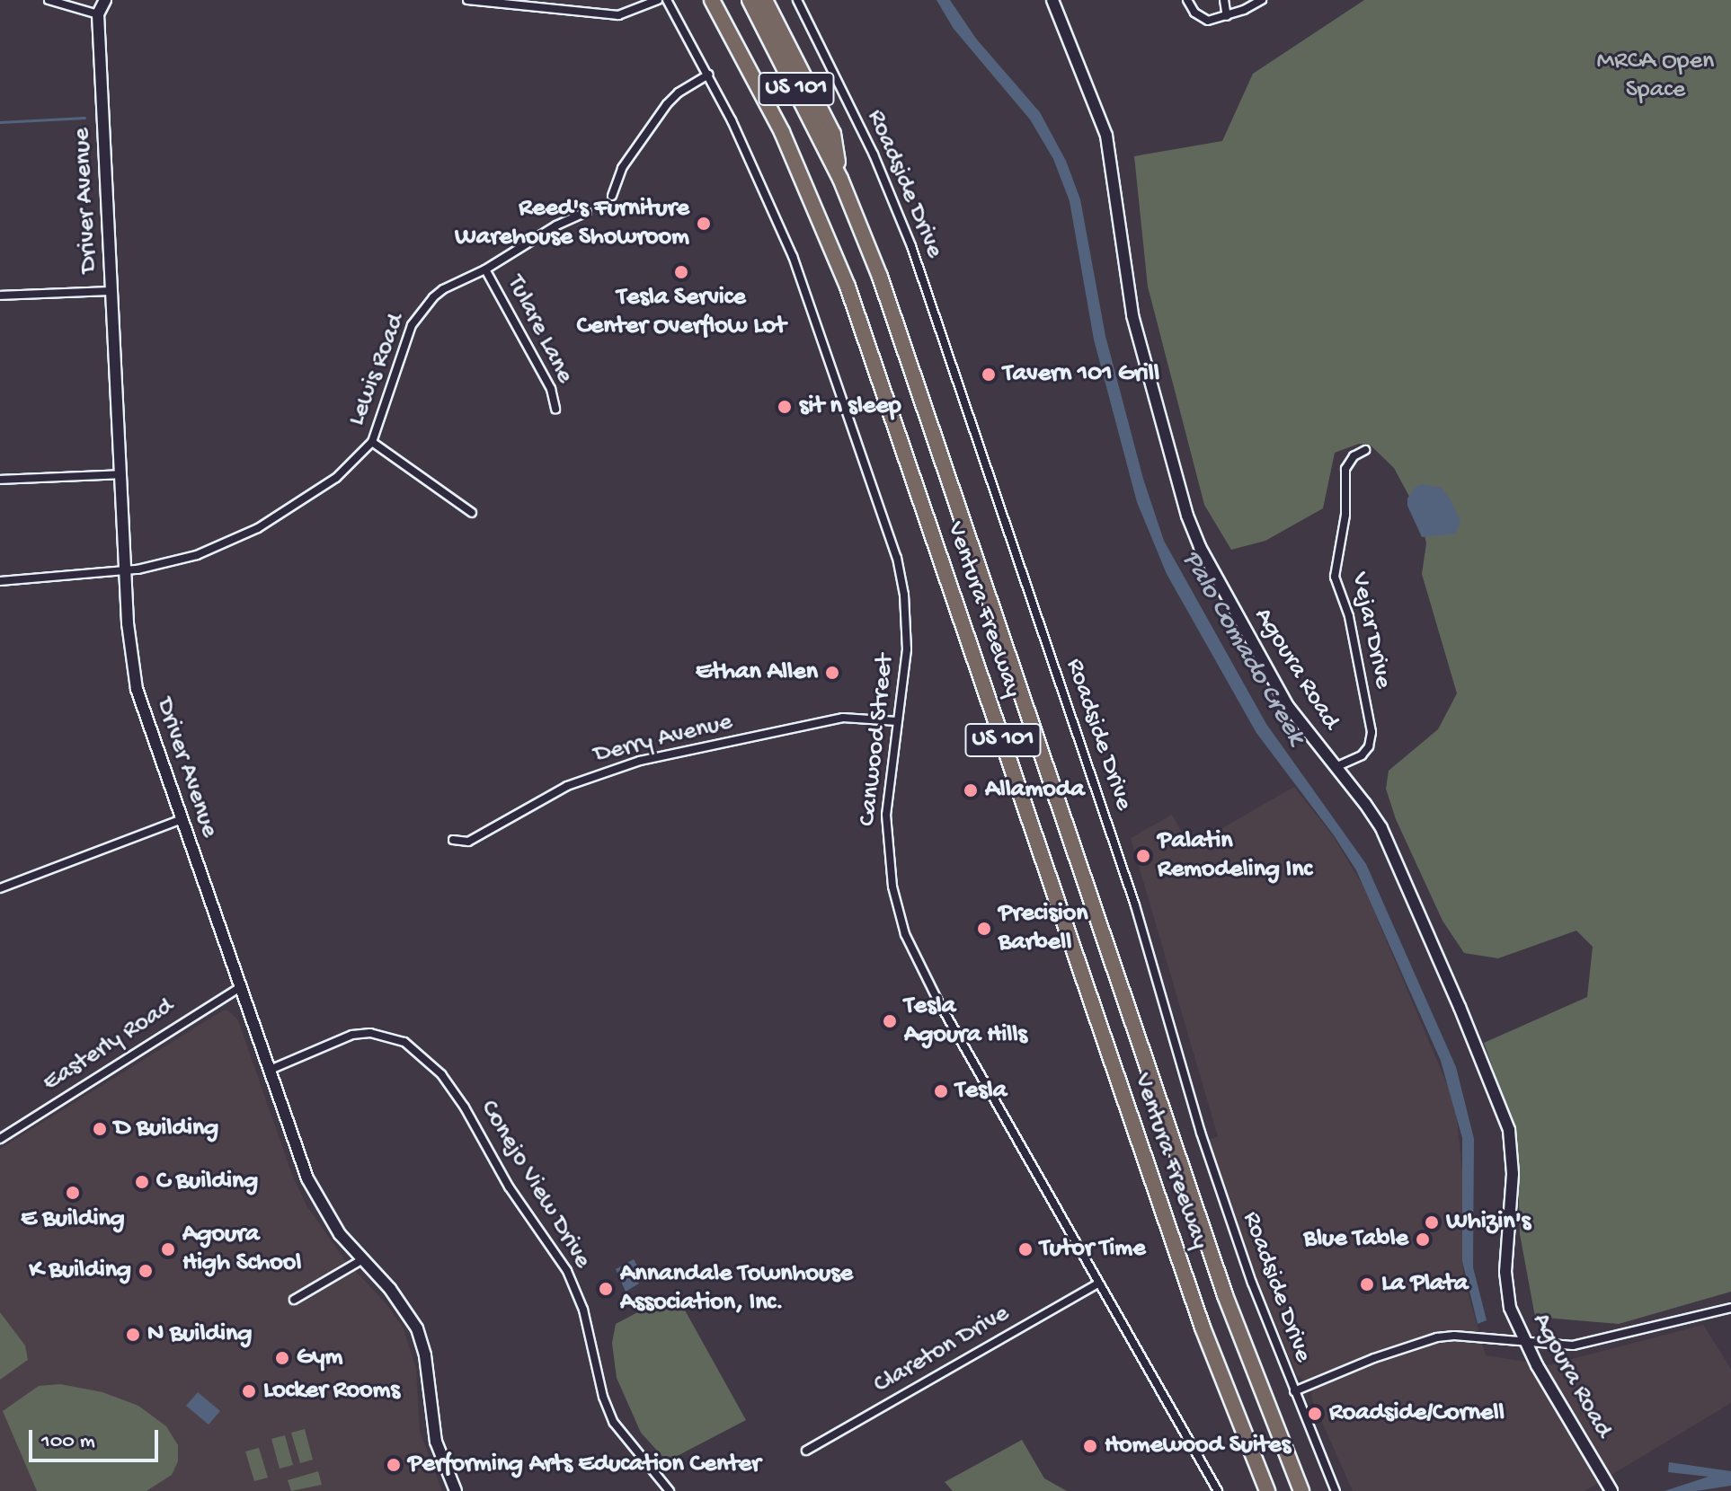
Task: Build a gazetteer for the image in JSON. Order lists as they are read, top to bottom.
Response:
{
  "streets": {
    "highway": ["US 101", "Ventura Freeway"],
    "main road": ["Driver Avenue", "Agoura Road"],
    "street": [
      "Roadside Drive",
      "Tulare Lane",
      "Lewis Road",
      "Vejar Drive",
      "Derry Avenue",
      "Canwood Street",
      "Easterly Road",
      "Conejo View Drive",
      "Clareton Drive"
    ]
  },
  "crossings": [
    ["Driver Avenue", "Lewis Road"],
    ["Driver Avenue", "Easterly Road"],
    ["Driver Avenue", "Conejo View Drive"],
    ["Tulare Lane", "Lewis Road"],
    ["Vejar Drive", "Agoura Road"],
    ["Derry Avenue", "Canwood Street"],
    ["Canwood Street", "Clareton Drive"]
  ],
  "water": ["Palo Comado Creek"],
  "parks": ["MRCA Open Space"],
  "places": [
    "Reed's Furniture Warehouse Showroom",
    "Tesla Service Center Overflow Lot",
    "Tavern 101 Grill",
    "sit n sleep",
    "Ethan Allen",
    "Allamoda",
    "Palatin Remodeling Inc",
    "Precision Barbell",
    "Tesla Agoura Hills",
    "Tesla",
    "D Building",
    "C Building",
    "E Building",
    "Whizin's",
    "Blue Table",
    "Agoura High School",
    "Tutor Time",
    "K Building",
    "La Plata",
    "Annandale Townhouse Association, Inc.",
    "N Building",
    "Gym",
    "Locker Rooms",
    "Roadside/Cornell",
    "Homewood Suites",
    "Performing Arts Education Center"
  ],
  "scale_bar": "100 m"
}
